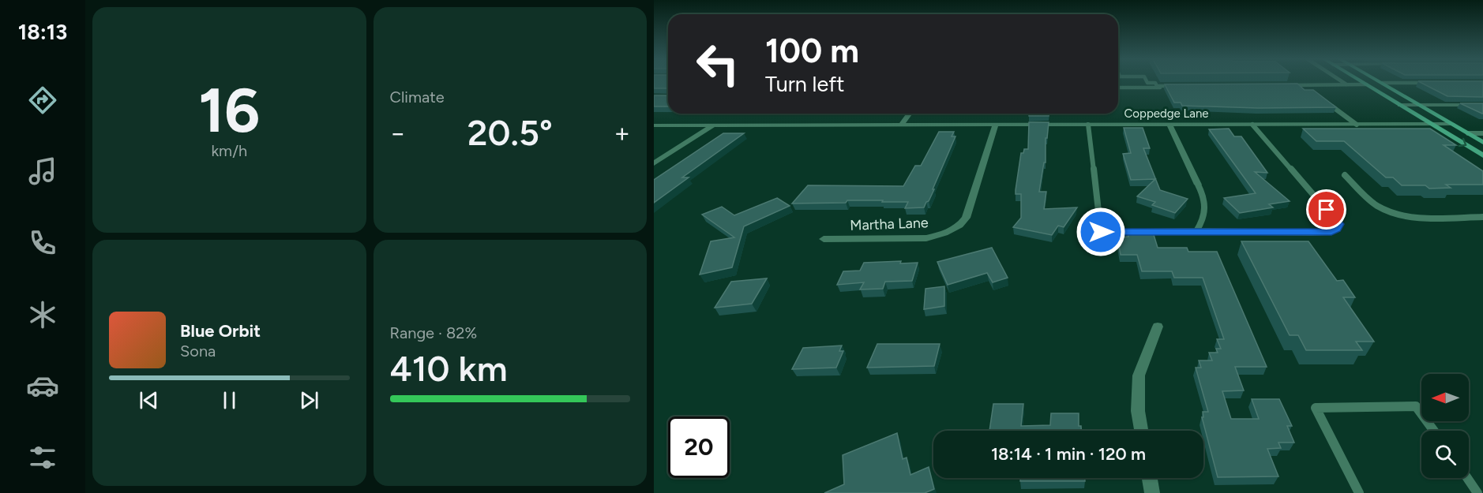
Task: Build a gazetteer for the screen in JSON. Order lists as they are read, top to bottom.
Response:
{
  "streets": {
    "street": ["Coppedge Lane", "Martha Lane"]
  },
  "crossings": [
    ["Coppedge Lane", "Martha Lane"]
  ],
  "north": "left",
  "page": {
    "tabs": "18:13",
    "tile": [
      ["16", "km/h"],
      "Climate",
      ["Range · 82%", "410 km"]
    ],
    "turn": ["100 m", "Turn left"],
    "heat": ["−", "20.5°", "+"],
    "song": ["Blue Orbit", "Sona"],
    "limit": "20",
    "trip": "18:14 · 1 min · 120 m"
  }
}
